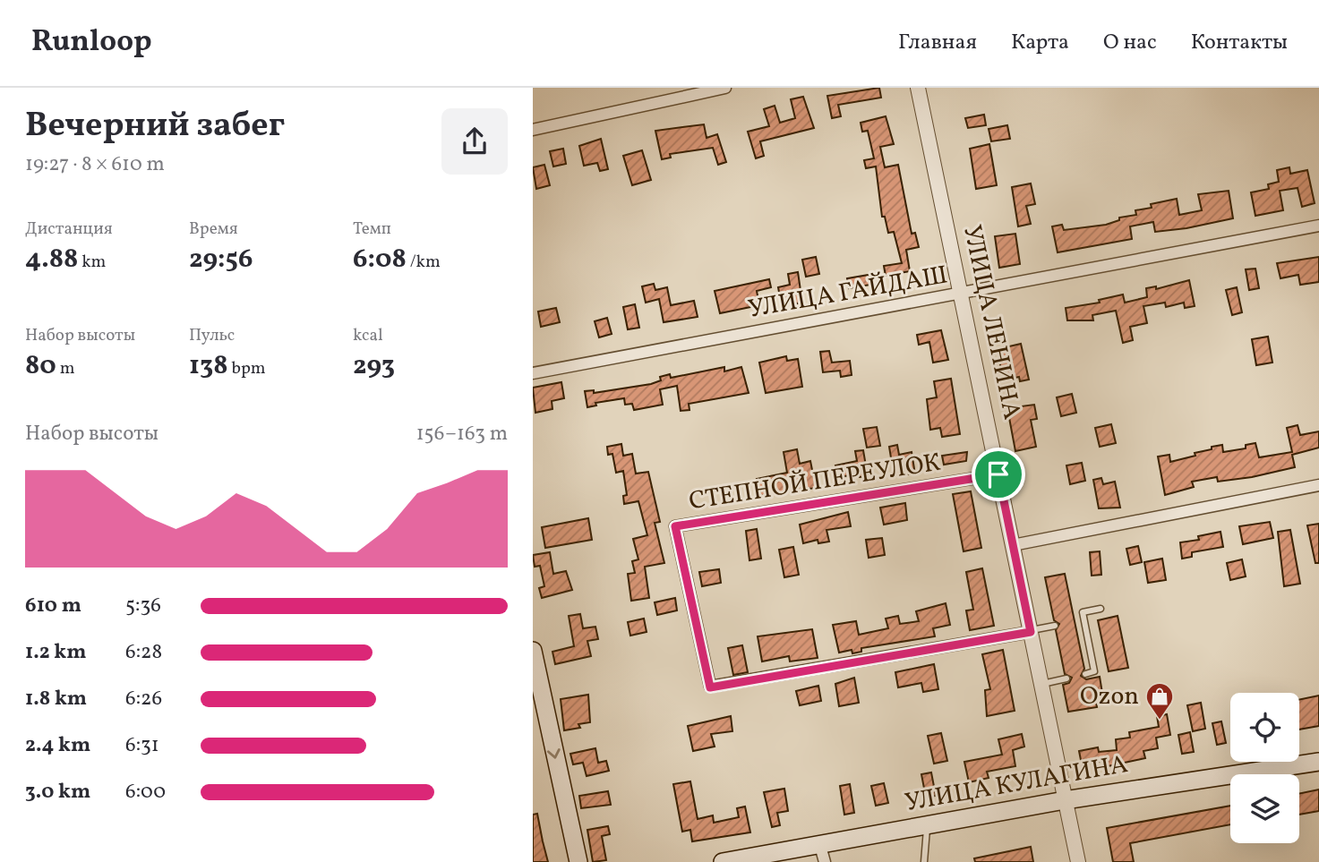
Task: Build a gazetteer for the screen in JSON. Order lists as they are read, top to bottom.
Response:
{
  "streets": {
    "main road": ["УЛИЦА КУЛАГИНА"],
    "street": ["УЛИЦА ГАЙДАШ", "УЛИЦА ЛЕНИНА", "СТЕПНОЙ ПЕРЕУЛОК"]
  },
  "crossings": [
    ["УЛИЦА ГАЙДАШ", "УЛИЦА ЛЕНИНА"],
    ["УЛИЦА ЛЕНИНА", "СТЕПНОЙ ПЕРЕУЛОК"],
    ["УЛИЦА ЛЕНИНА", "УЛИЦА КУЛАГИНА"]
  ],
  "places": {
    "shop": ["Ozon"]
  },
  "page": {
    "header": "Runloop",
    "nav": [
      "Главная",
      "Карта",
      "О нас",
      "Контакты"
    ],
    "heading": ["Вечерний забег", "19:27 · 8 × 610 m"],
    "stats": [
      ["Дистанция", "4.88 km"],
      ["Время", "29:56"],
      ["Темп", "6:08 /km"],
      ["Набор высоты", "80 m"],
      ["Пульс", "138 bpm"],
      ["kcal", "293"]
    ],
    "chart": ["Набор высоты", "156–163 m"],
    "list": [
      {
        "name": "610 m",
        "note": "5:36"
      },
      {
        "name": "1.2 km",
        "note": "6:28"
      },
      {
        "name": "1.8 km",
        "note": "6:26"
      },
      {
        "name": "2.4 km",
        "note": "6:31"
      },
      {
        "name": "3.0 km",
        "note": "6:00"
      }
    ]
  }
}
